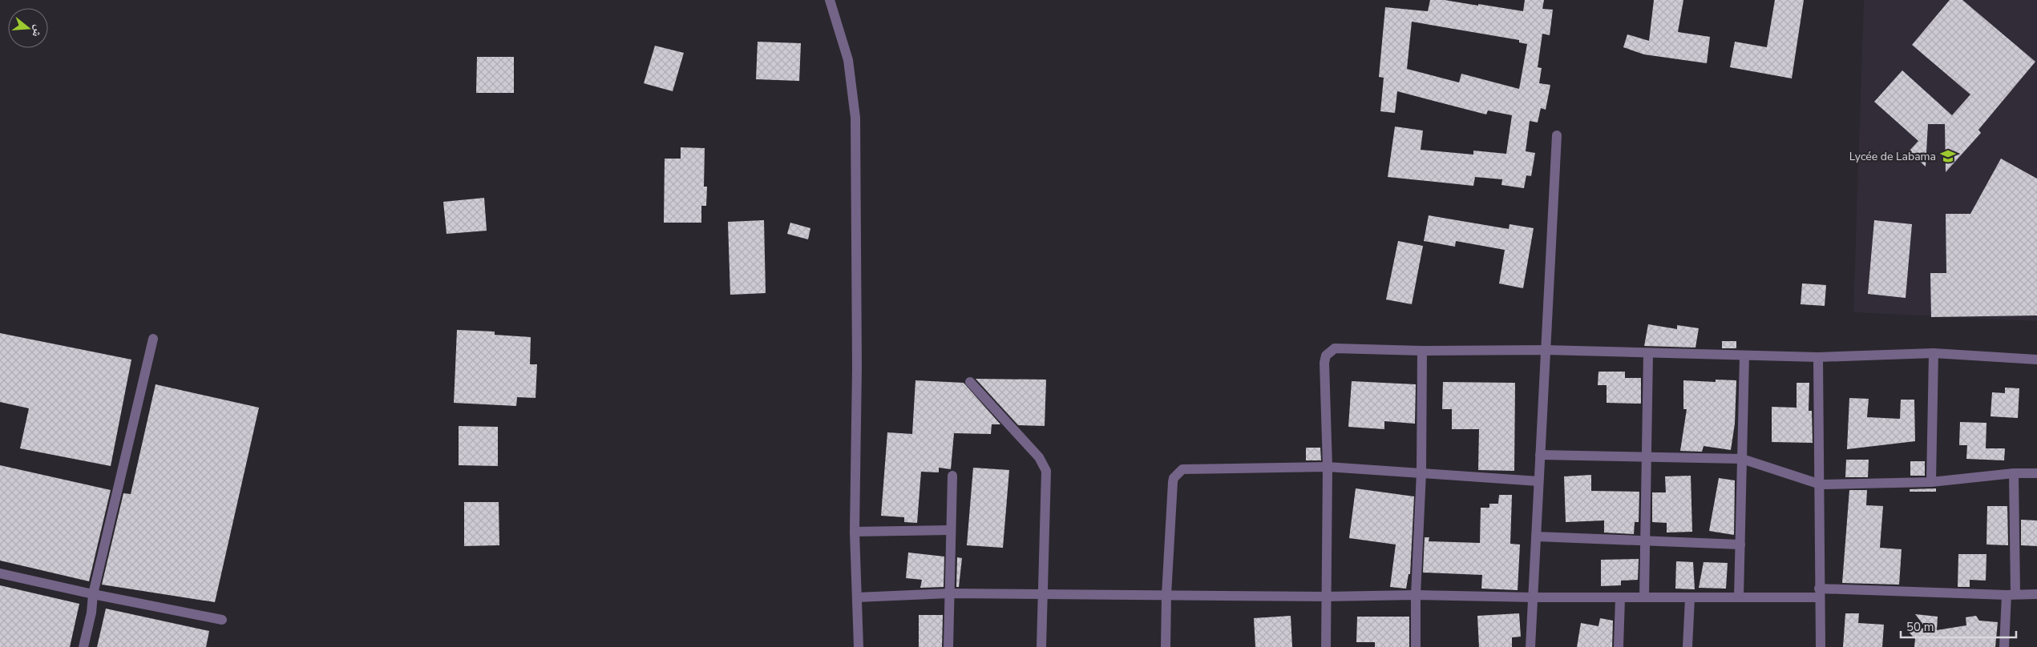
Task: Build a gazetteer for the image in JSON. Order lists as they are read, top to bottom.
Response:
{
  "places": {
    "school or university": ["Lycée de Labama"]
  },
  "scale_bar": "50 m",
  "north": "right"
}
